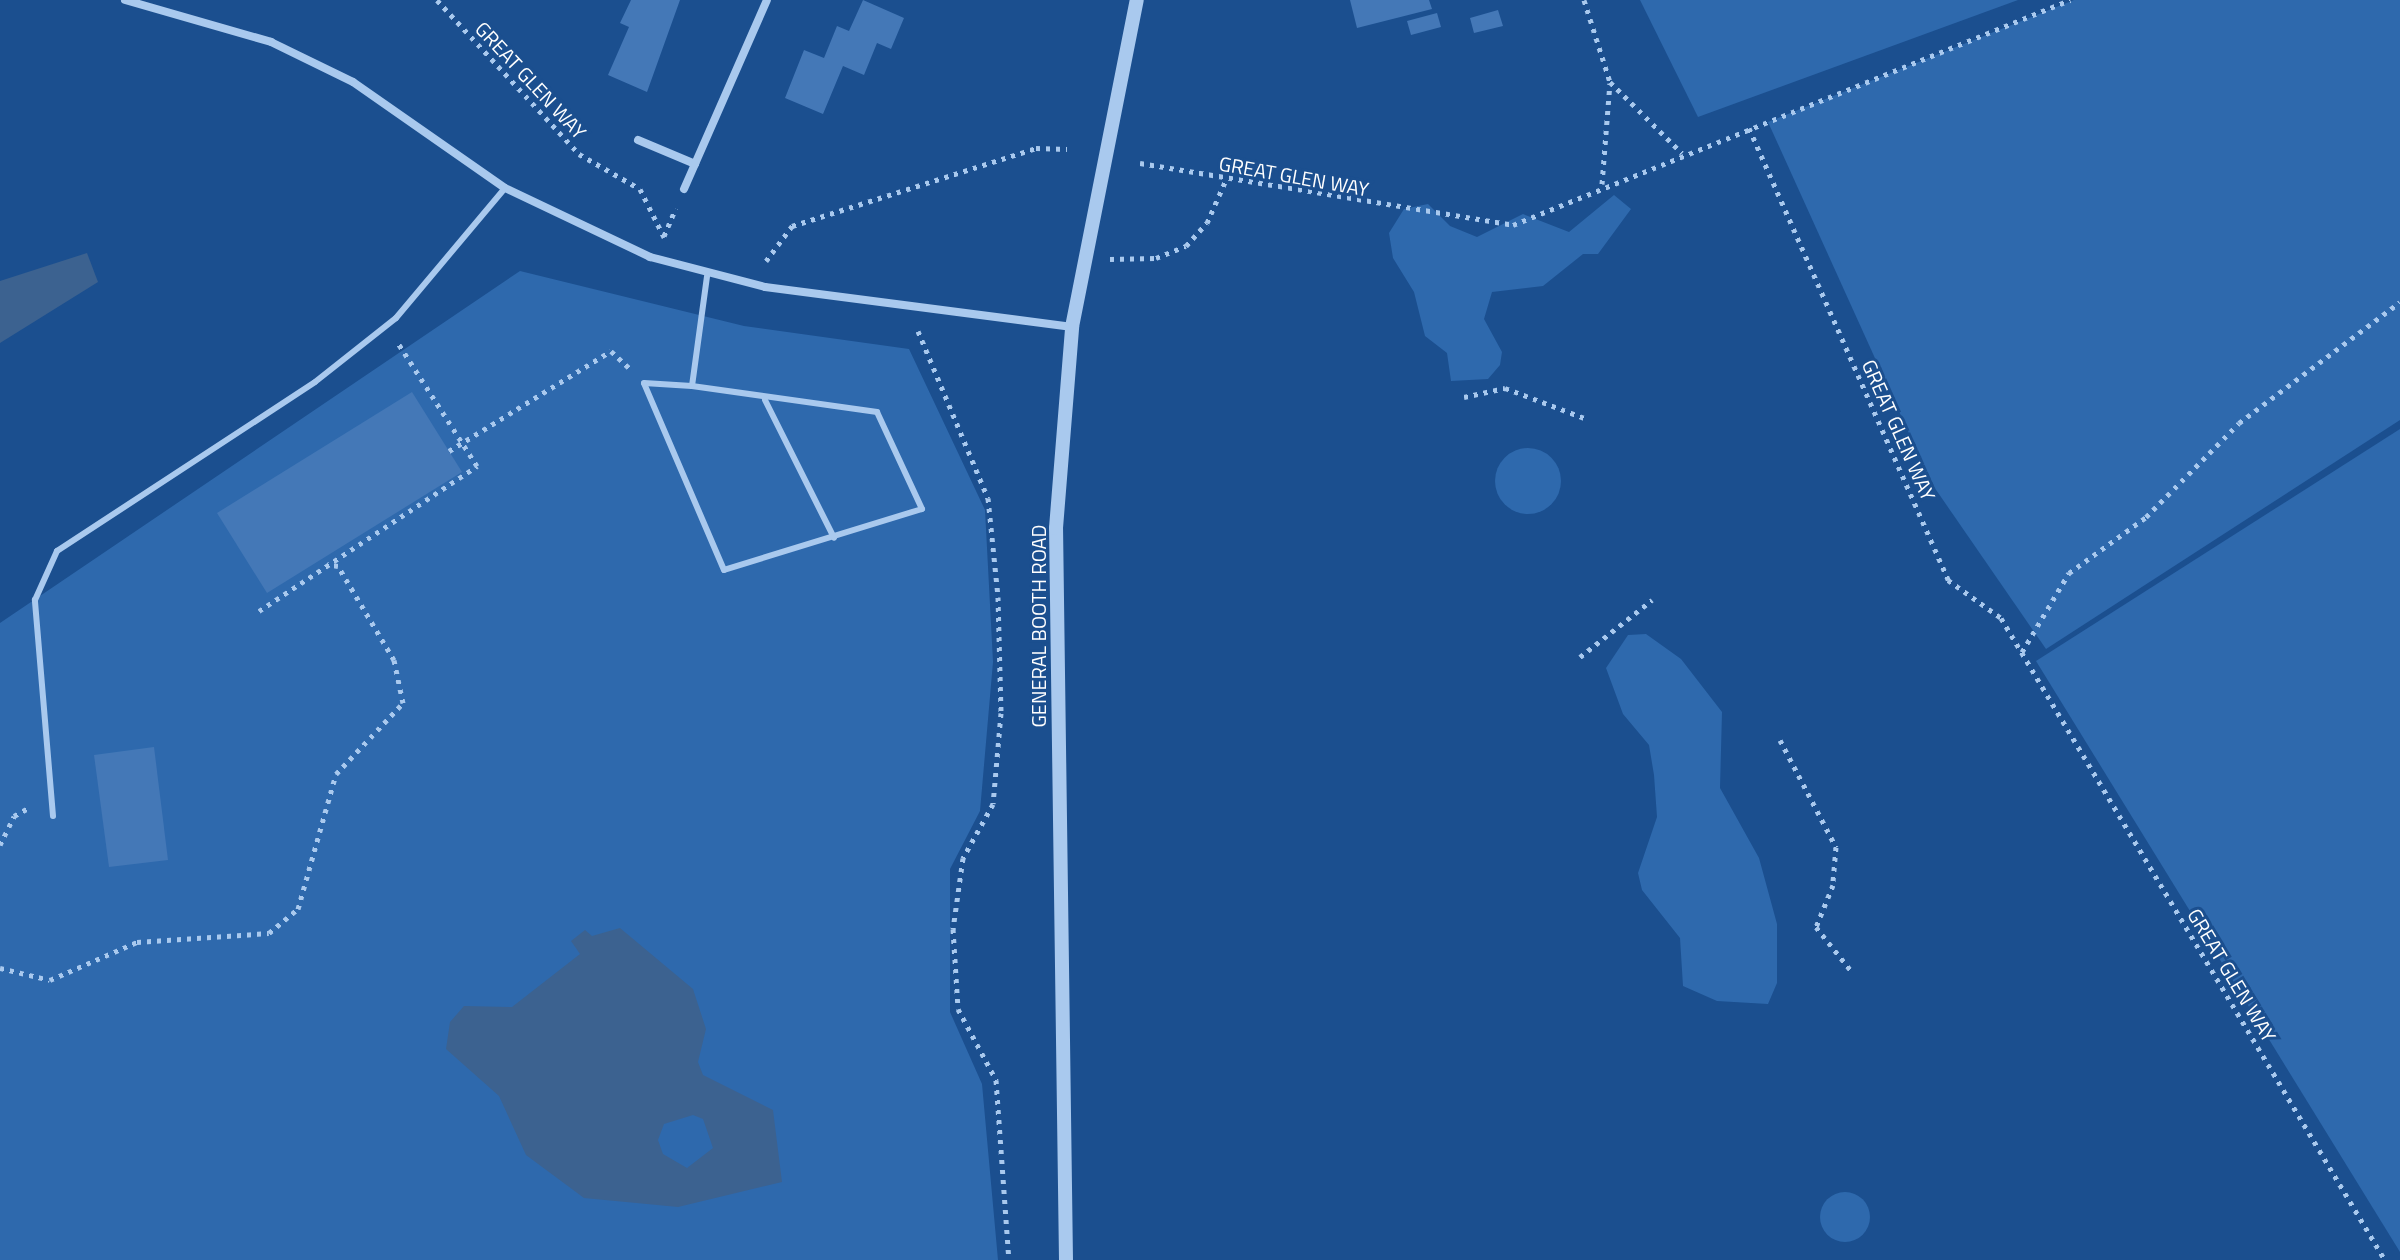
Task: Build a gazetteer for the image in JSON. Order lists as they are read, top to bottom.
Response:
{
  "streets": {
    "street": ["GENERAL BOOTH ROAD"],
    "path": ["GREAT GLEN WAY"]
  }
}
